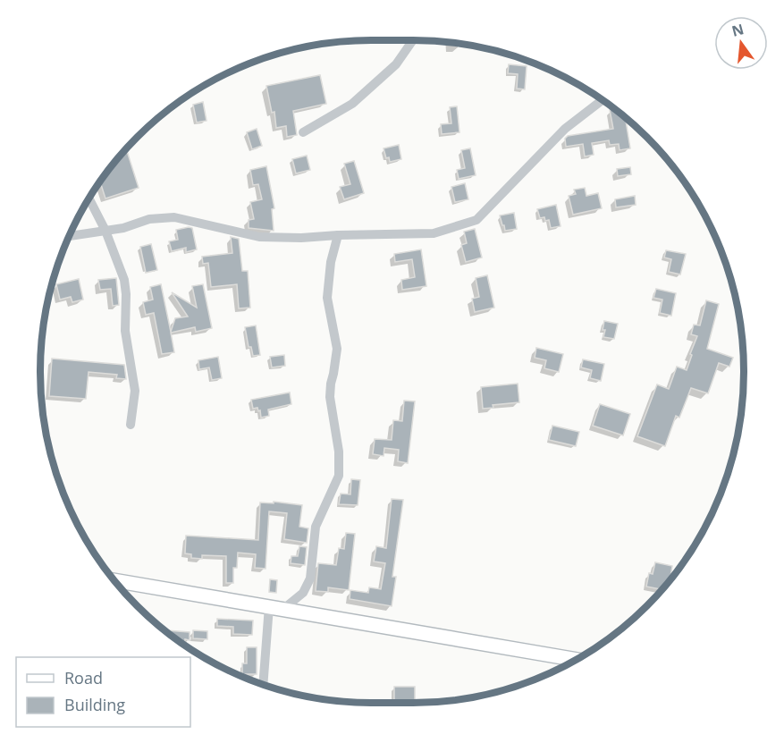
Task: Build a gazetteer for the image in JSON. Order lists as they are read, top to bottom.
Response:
{
  "legend": ["Road", "Building"],
  "north": "top"
}
